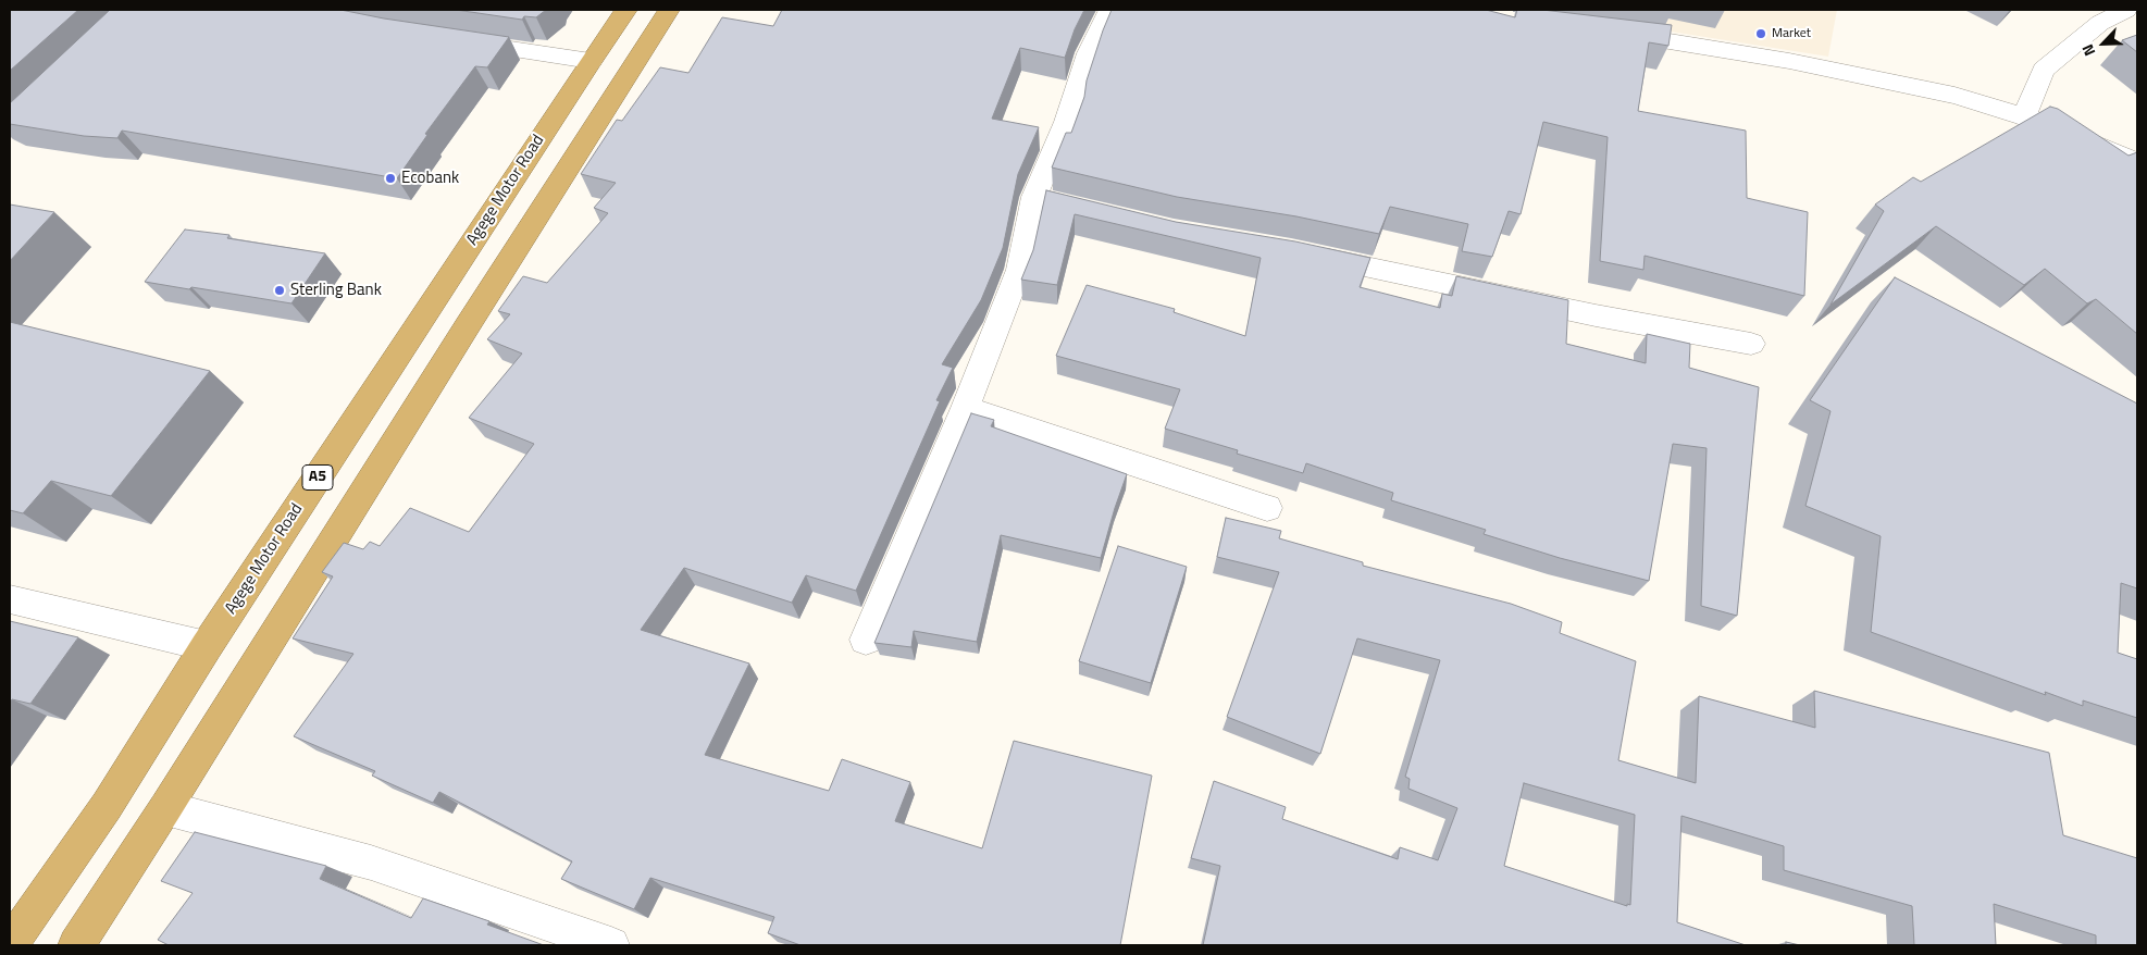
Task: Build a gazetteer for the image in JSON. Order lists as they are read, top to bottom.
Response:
{
  "streets": {
    "highway": ["Agege Motor Road", "A5"]
  },
  "places": ["Market", "Ecobank", "Sterling Bank"],
  "north": "bottom left"
}
